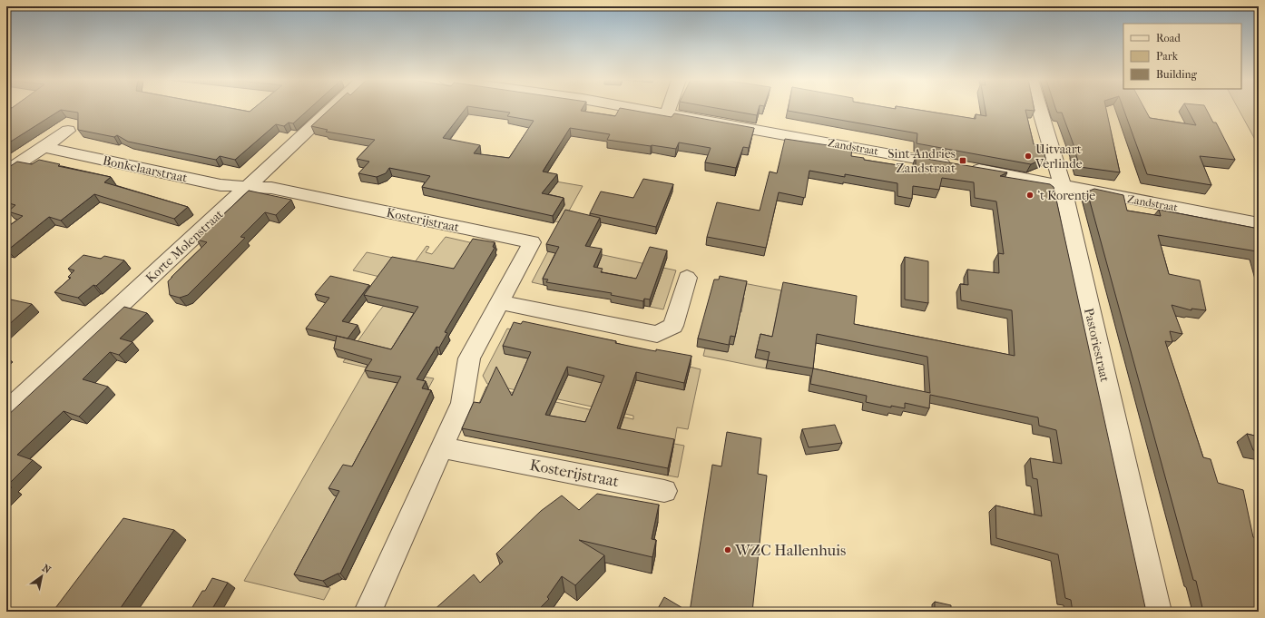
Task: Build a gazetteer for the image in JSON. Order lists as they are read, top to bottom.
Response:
{
  "streets": {
    "street": [
      "Zandstraat",
      "Bonkelaarstraat",
      "Kosterijstraat",
      "Korte Molenstraat",
      "Pastoriestraat"
    ]
  },
  "crossings": [
    ["Zandstraat", "Pastoriestraat"],
    ["Bonkelaarstraat", "Kosterijstraat"],
    ["Bonkelaarstraat", "Korte Molenstraat"],
    ["Kosterijstraat", "Korte Molenstraat"]
  ],
  "places": {
    "other": ["Uitvaart Verlinde", "'t Korentje", "WZC Hallenhuis"],
    "transit": ["Sint-Andries Zandstraat"]
  },
  "legend": ["Road", "Park", "Building"],
  "north": "top right"
}
